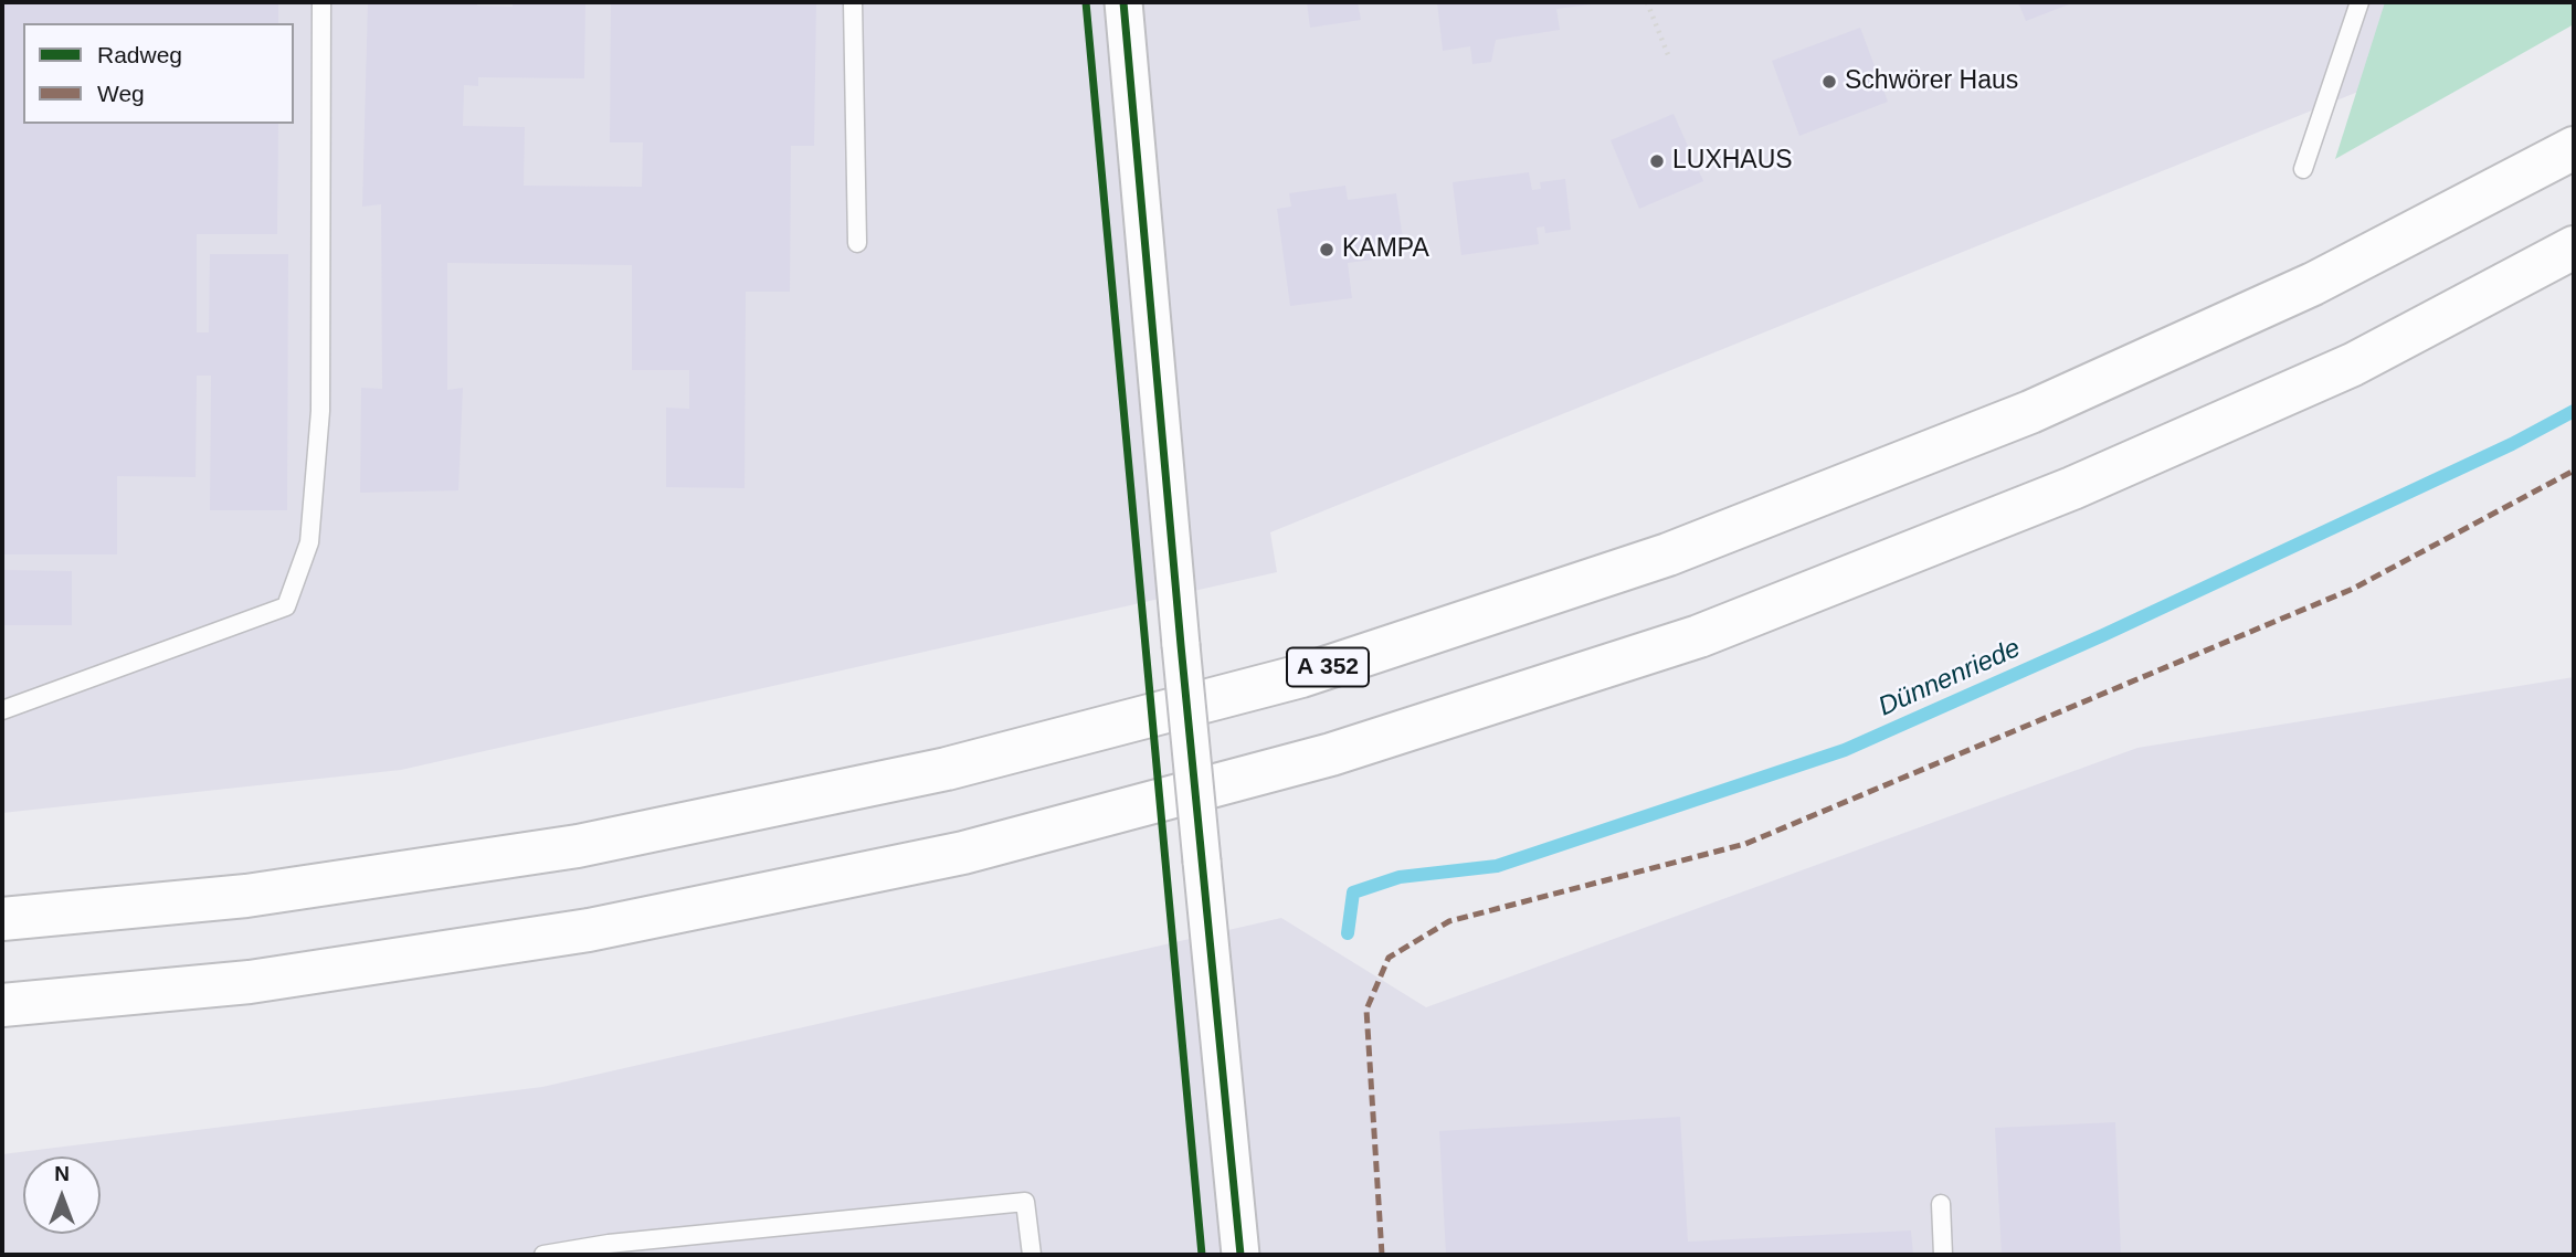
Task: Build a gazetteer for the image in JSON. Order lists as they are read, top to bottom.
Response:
{
  "streets": {
    "highway": ["A 352"]
  },
  "water": ["Dünnenriede"],
  "places": ["Schwörer Haus", "LUXHAUS", "KAMPA"],
  "legend": ["Radweg", "Weg"],
  "north": "top"
}
